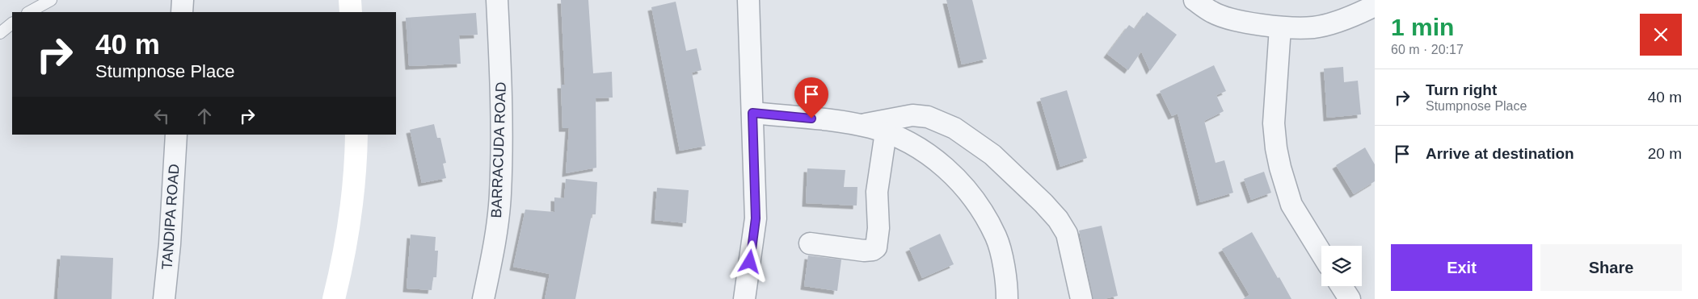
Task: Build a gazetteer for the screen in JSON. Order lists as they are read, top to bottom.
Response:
{
  "streets": {
    "street": ["BARRACUDA ROAD", "TANDIPA ROAD"]
  },
  "page": {
    "heading": ["1 min", "60 m · 20:17"],
    "turn": ["40 m", "Stumpnose Place"],
    "list": [
      {
        "name": "Turn right",
        "note": "Stumpnose Place",
        "value": "40 m"
      },
      {
        "name": "Arrive at destination",
        "value": "20 m"
      }
    ],
    "buttons": ["Exit", "Share"]
  }
}
